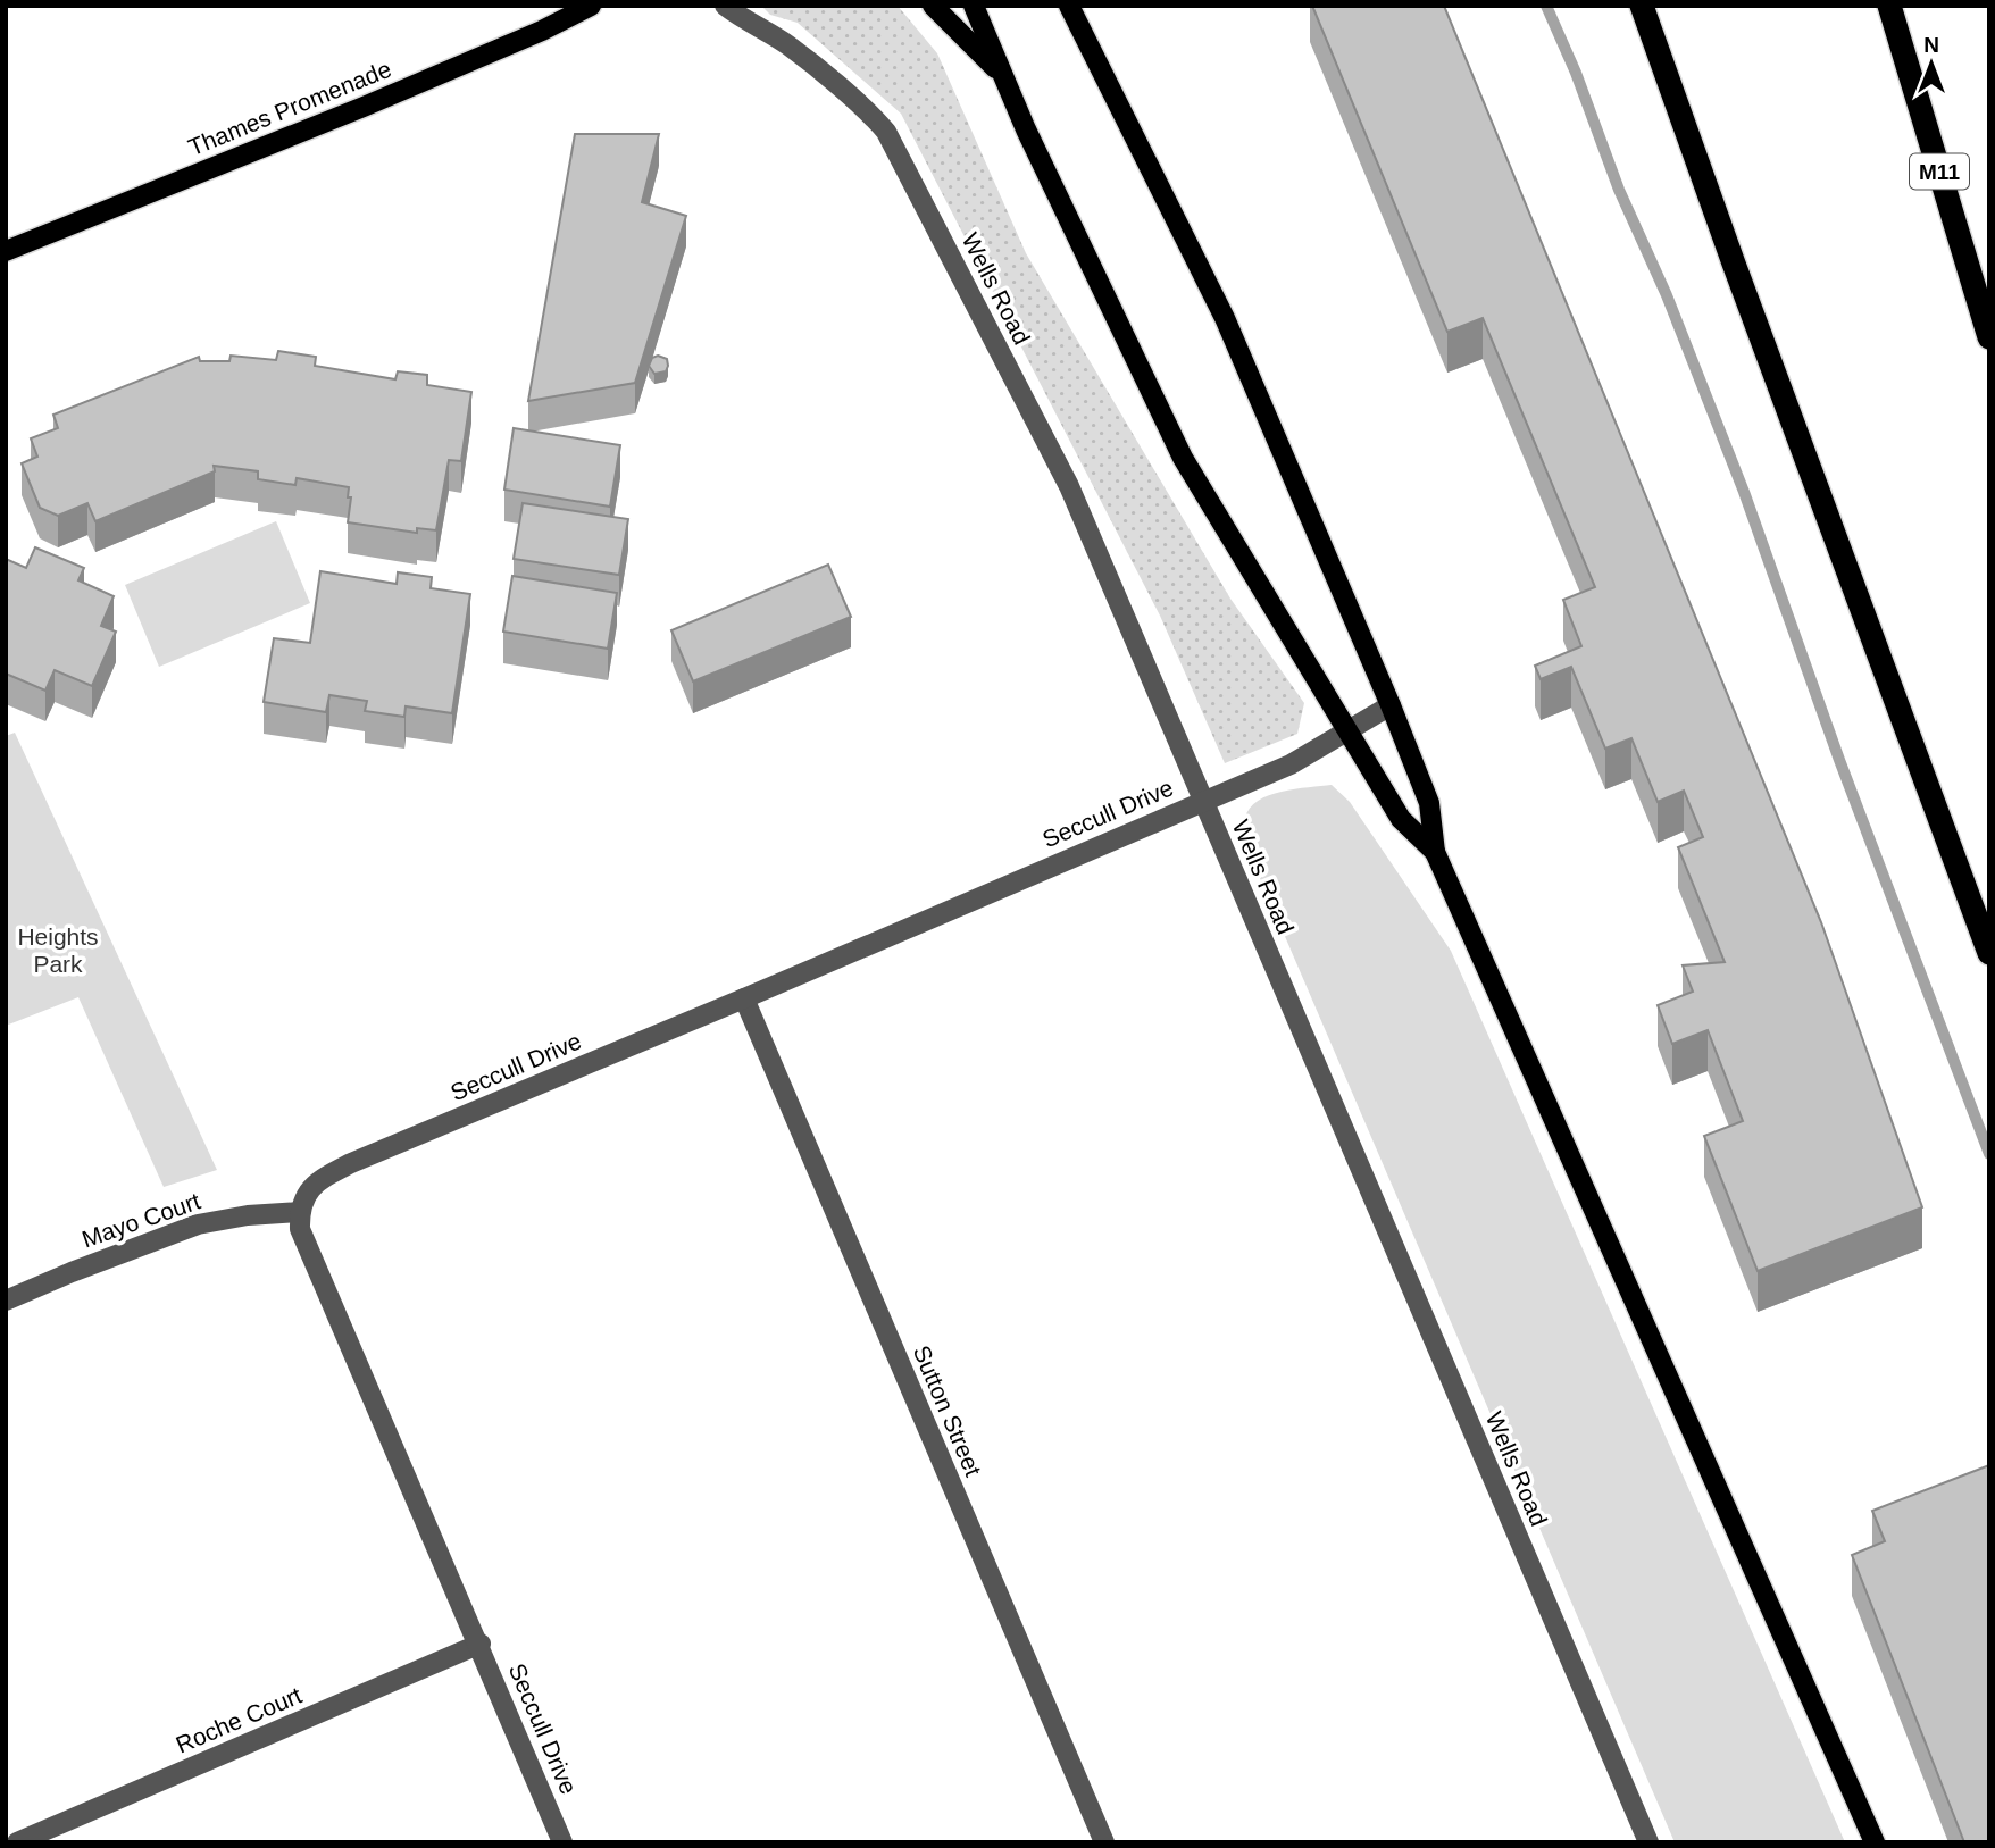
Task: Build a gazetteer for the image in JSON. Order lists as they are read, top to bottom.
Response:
{
  "streets": {
    "highway": ["M11"],
    "main road": ["Thames Promenade"],
    "street": [
      "Wells Road",
      "Seccull Drive",
      "Mayo Court",
      "Sutton Street",
      "Roche Court"
    ]
  },
  "crossings": [
    ["Wells Road", "Seccull Drive"],
    ["Seccull Drive", "Mayo Court"],
    ["Seccull Drive", "Sutton Street"],
    ["Seccull Drive", "Roche Court"]
  ],
  "parks": ["Heights Park"],
  "north": "top"
}
